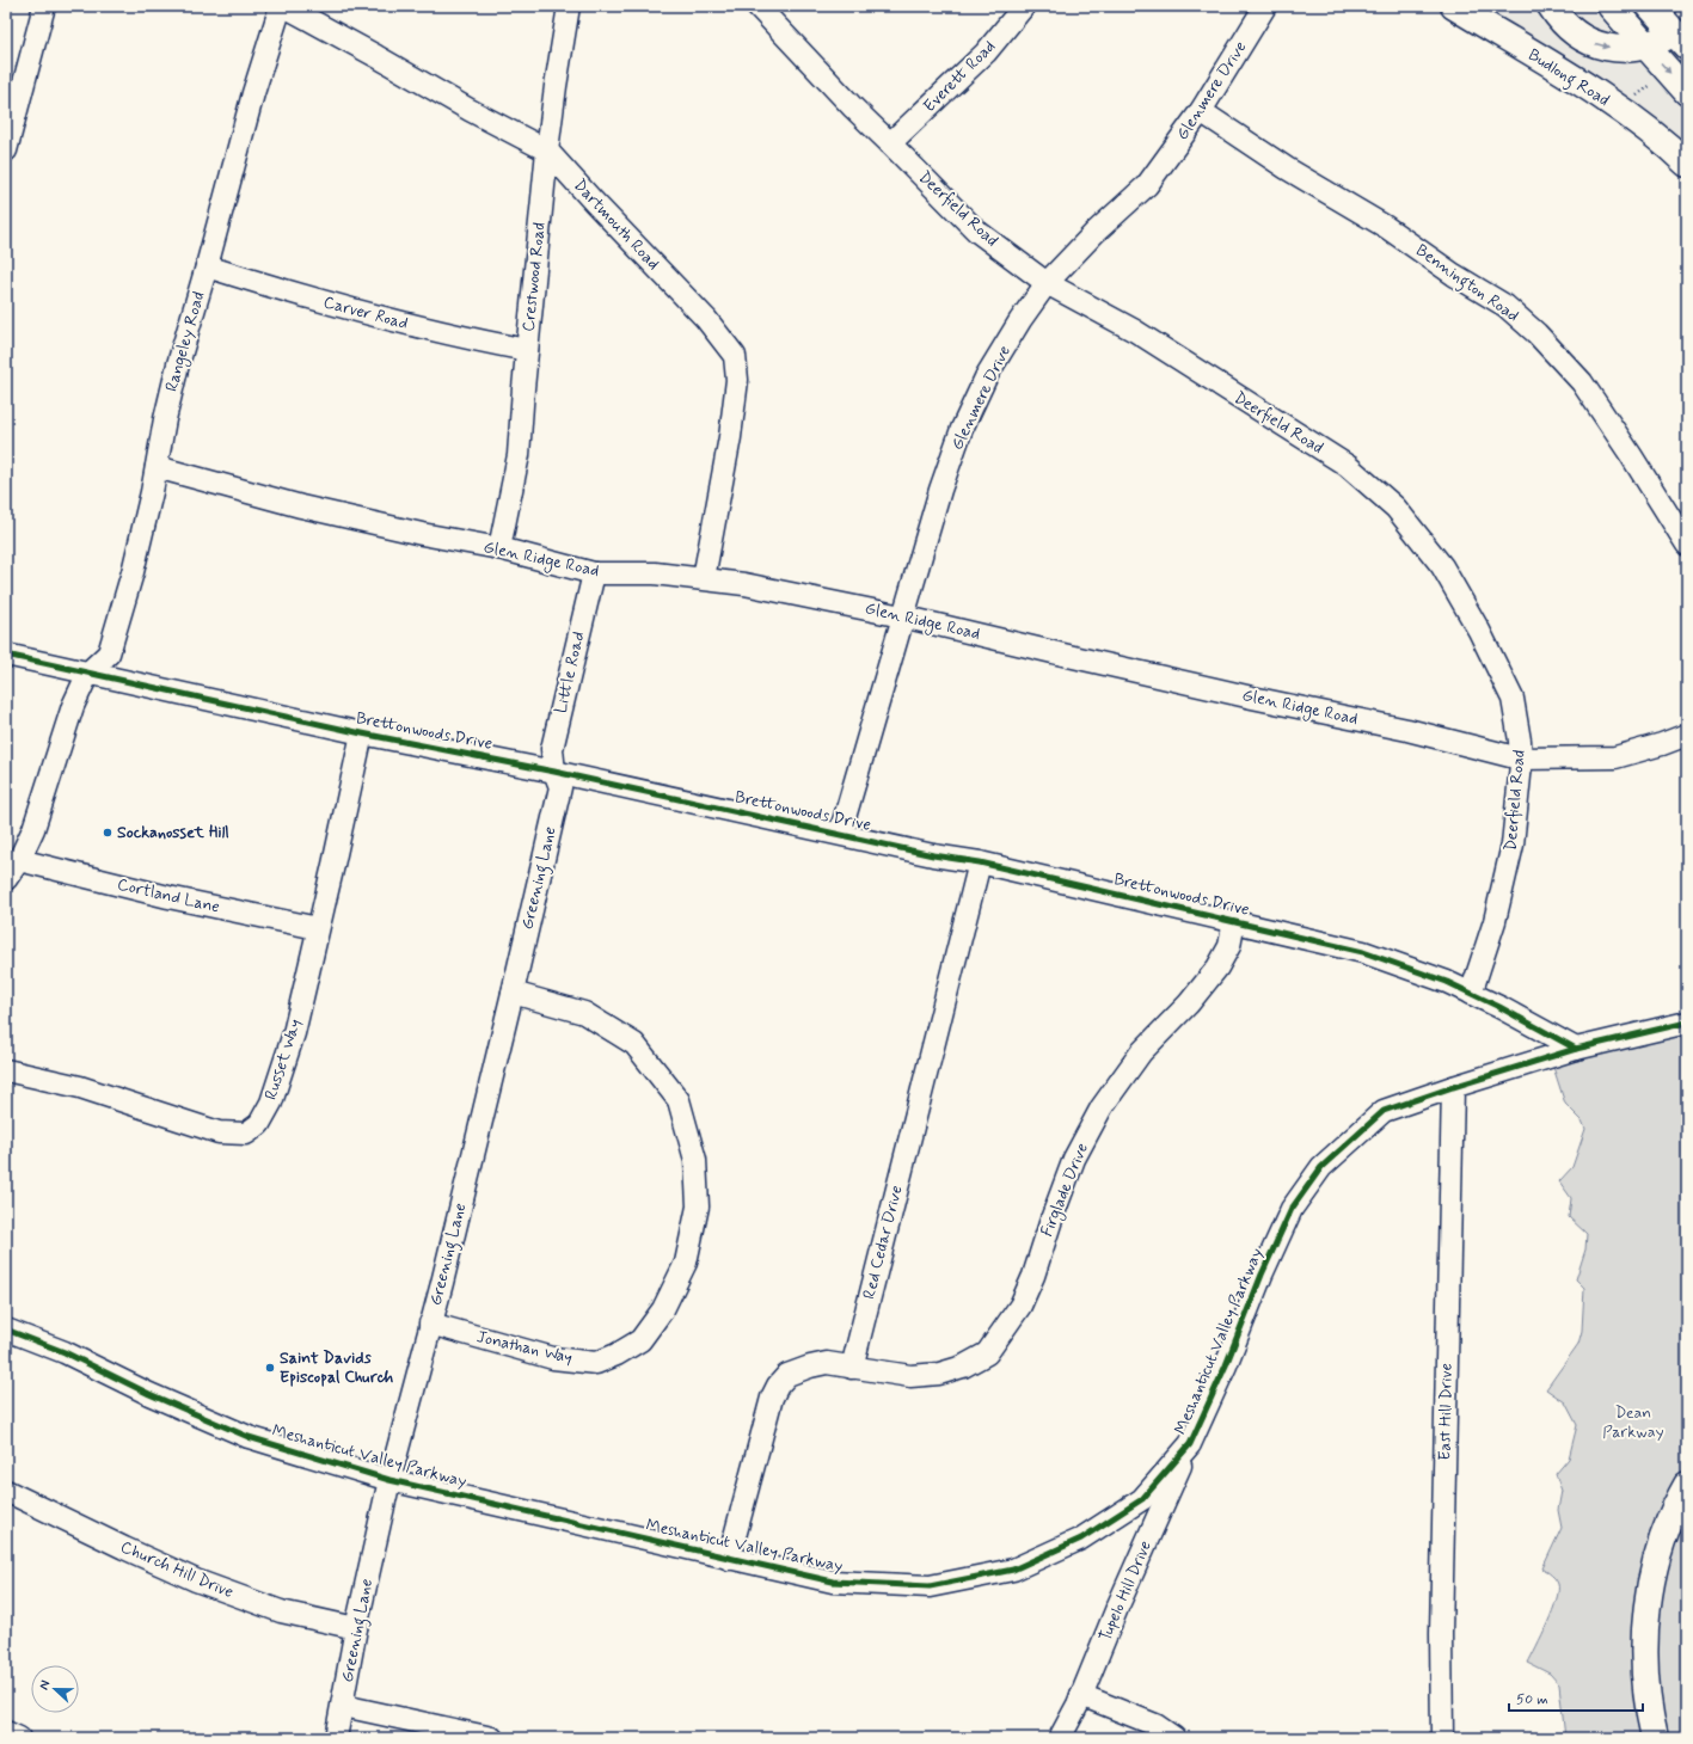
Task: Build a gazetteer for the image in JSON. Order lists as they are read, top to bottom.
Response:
{
  "streets": {
    "main road": ["Budlong Road"],
    "street": [
      "Everett Road",
      "Glenmere Drive",
      "Deerfield Road",
      "Dartmouth Road",
      "Crestwood Road",
      "Bennington Road",
      "Carver Road",
      "Rangeley Road",
      "Glen Ridge Road",
      "Little Road",
      "Brettonwoods Drive",
      "Greening Lane",
      "Cortland Lane",
      "Russet Way",
      "Firglade Drive",
      "Red Cedar Drive",
      "Meshanticut Valley Parkway",
      "Jonathan Way",
      "East Hill Drive",
      "Church Hill Drive",
      "Tupelo Hill Drive"
    ]
  },
  "crossings": [
    ["Everett Road", "Deerfield Road"],
    ["Glenmere Drive", "Deerfield Road"],
    ["Glenmere Drive", "Bennington Road"],
    ["Glenmere Drive", "Glen Ridge Road"],
    ["Glenmere Drive", "Brettonwoods Drive"],
    ["Deerfield Road", "Glen Ridge Road"],
    ["Deerfield Road", "Brettonwoods Drive"],
    ["Dartmouth Road", "Crestwood Road"],
    ["Dartmouth Road", "Rangeley Road"],
    ["Dartmouth Road", "Glen Ridge Road"],
    ["Crestwood Road", "Carver Road"],
    ["Crestwood Road", "Glen Ridge Road"],
    ["Carver Road", "Rangeley Road"],
    ["Rangeley Road", "Glen Ridge Road"],
    ["Rangeley Road", "Brettonwoods Drive"],
    ["Glen Ridge Road", "Little Road"],
    ["Little Road", "Brettonwoods Drive"],
    ["Little Road", "Greening Lane"],
    ["Brettonwoods Drive", "Greening Lane"],
    ["Brettonwoods Drive", "Russet Way"],
    ["Brettonwoods Drive", "Firglade Drive"],
    ["Brettonwoods Drive", "Red Cedar Drive"],
    ["Brettonwoods Drive", "Meshanticut Valley Parkway"],
    ["Greening Lane", "Meshanticut Valley Parkway"],
    ["Greening Lane", "Jonathan Way"],
    ["Greening Lane", "Church Hill Drive"],
    ["Cortland Lane", "Russet Way"],
    ["Firglade Drive", "Red Cedar Drive"],
    ["Meshanticut Valley Parkway", "East Hill Drive"],
    ["Meshanticut Valley Parkway", "Tupelo Hill Drive"]
  ],
  "parks": ["Dean Parkway"],
  "places": ["Sockanosset Hill", "Saint Davids Episcopal Church"],
  "scale_bar": "50 m",
  "north": "left"
}
